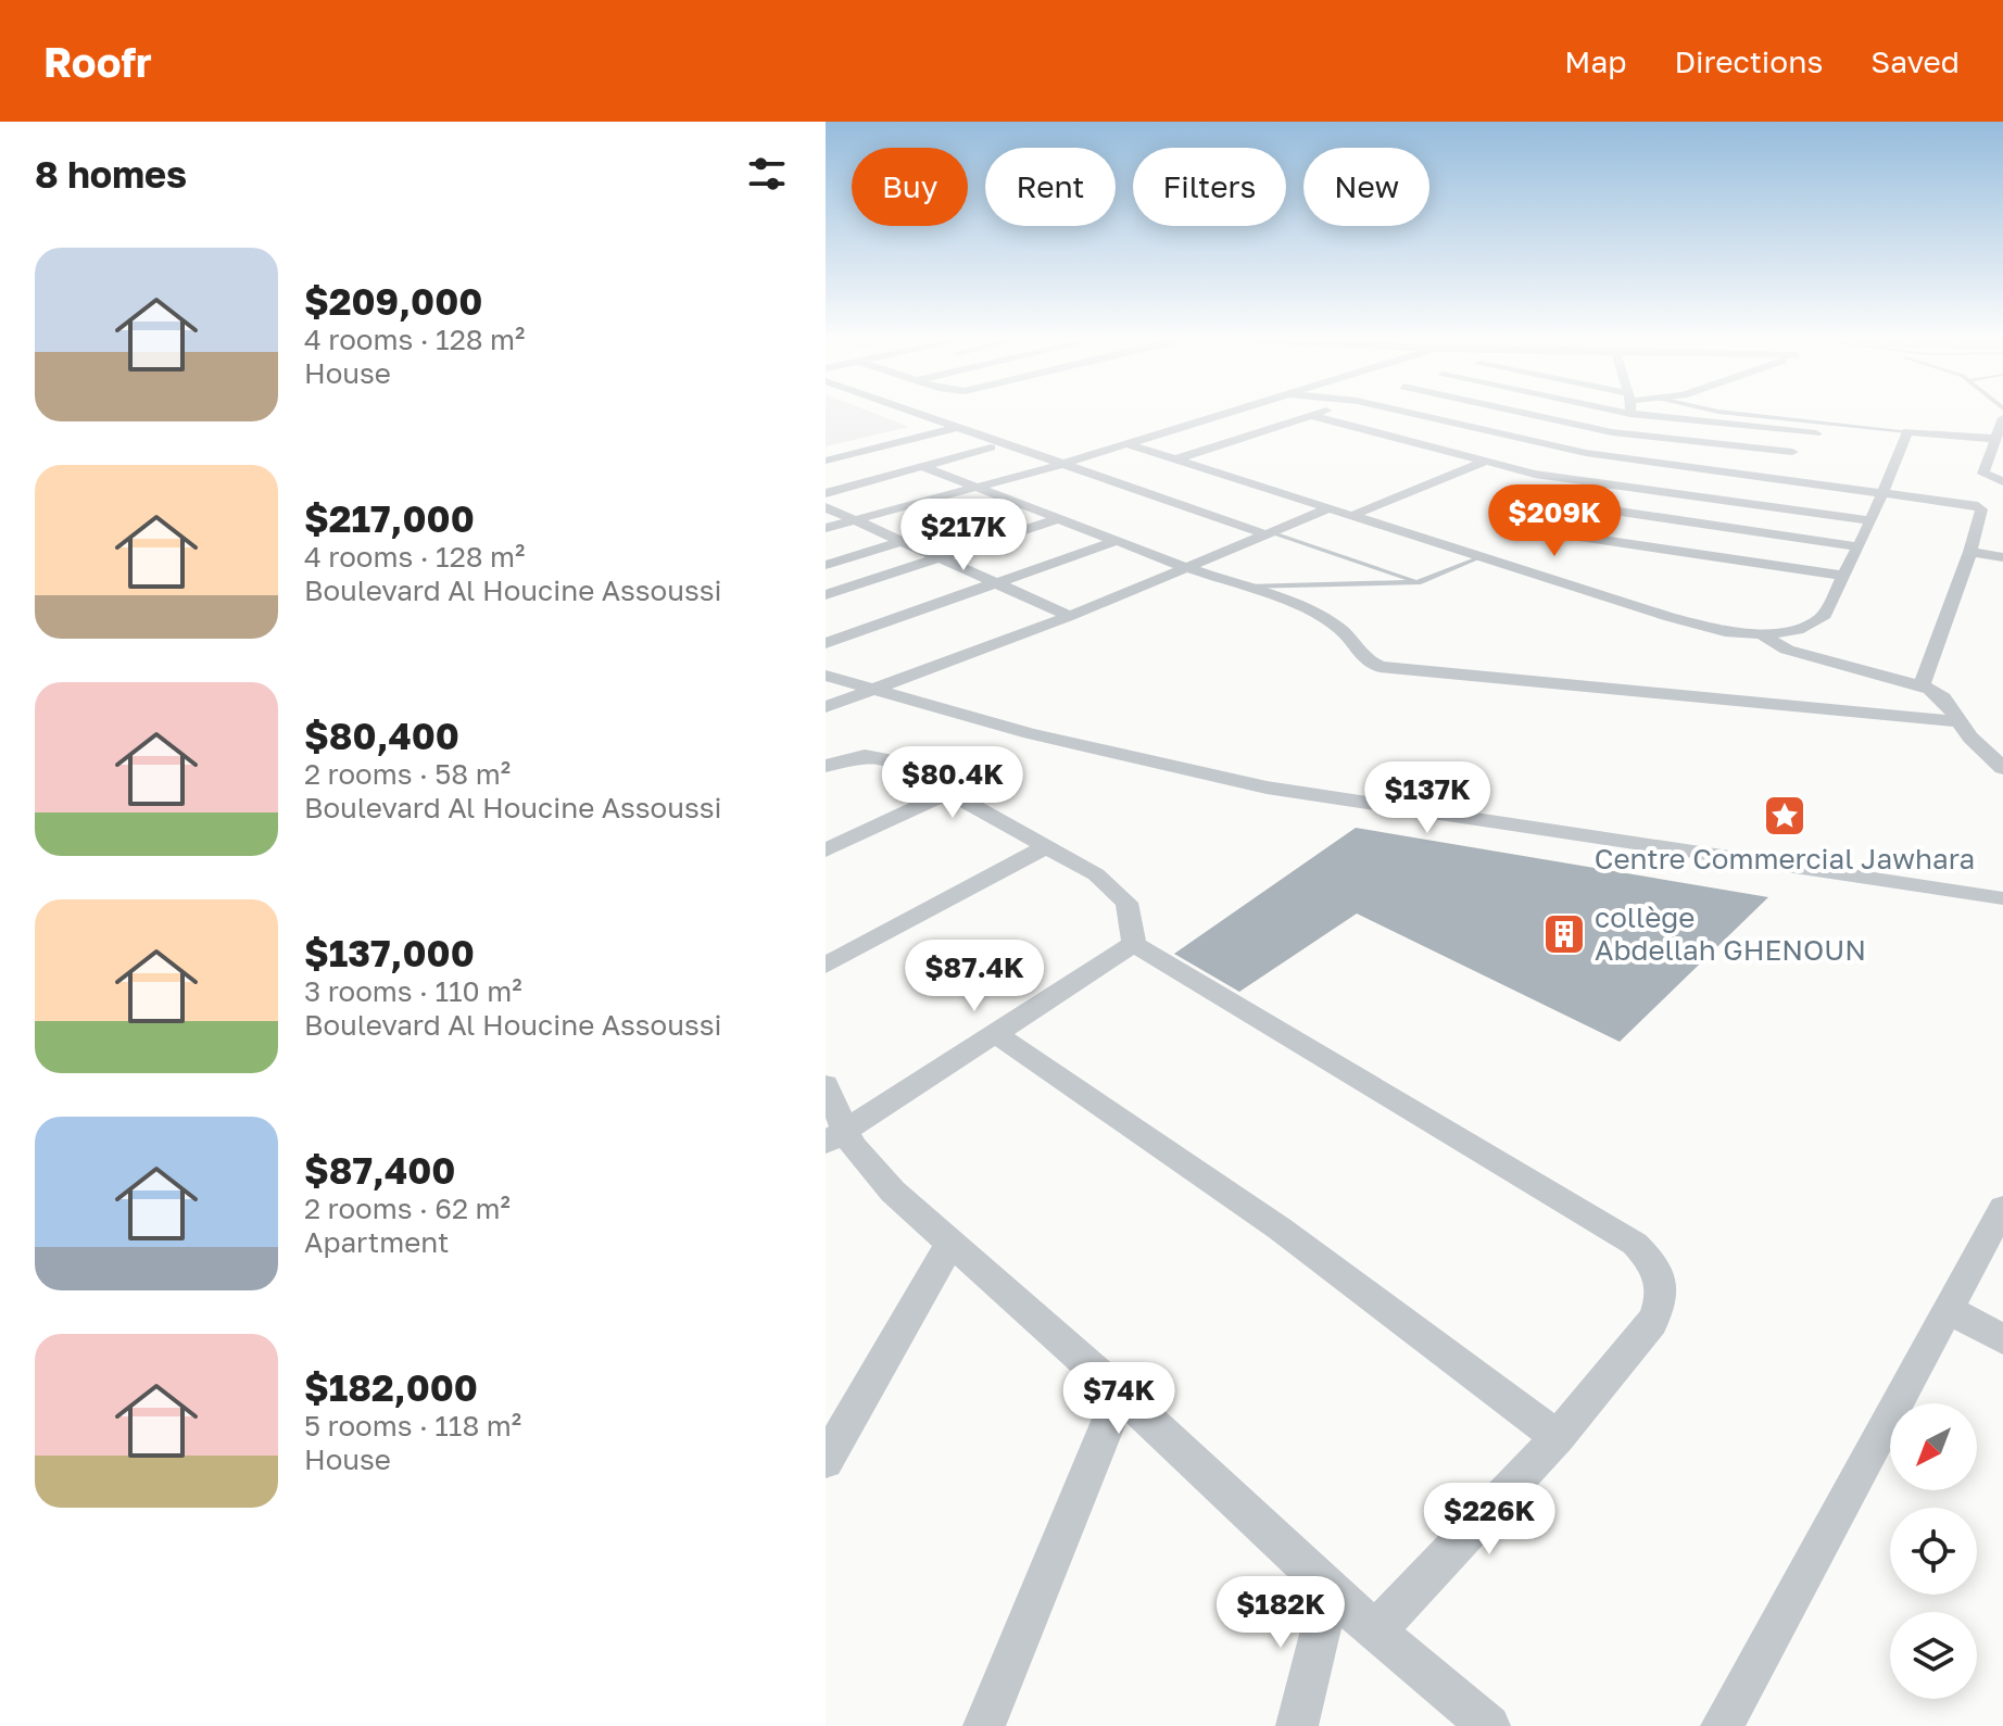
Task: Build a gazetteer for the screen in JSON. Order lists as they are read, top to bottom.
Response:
{
  "places": {
    "place": ["Centre Commercial Jawhara"],
    "building": ["collège Abdellah GHENOUN"]
  },
  "north": "bottom left",
  "page": {
    "header": "Roofr",
    "nav": ["Map", "Directions", "Saved"],
    "heading": "8 homes",
    "chip": [
      "Buy",
      "Rent",
      "Filters",
      "New"
    ],
    "list": [
      {
        "name": "$209,000",
        "note": "4 rooms · 128 m² · House"
      },
      {
        "name": "$217,000",
        "note": "4 rooms · 128 m² · Boulevard Al Houcine Assoussi"
      },
      {
        "name": "$80,400",
        "note": "2 rooms · 58 m² · Boulevard Al Houcine Assoussi"
      },
      {
        "name": "$137,000",
        "note": "3 rooms · 110 m² · Boulevard Al Houcine Assoussi"
      },
      {
        "name": "$87,400",
        "note": "2 rooms · 62 m² · Apartment"
      },
      {
        "name": "$182,000",
        "note": "5 rooms · 118 m² · House"
      }
    ],
    "price": [
      "$209K",
      "$217K",
      "$80.4K",
      "$137K",
      "$87.4K",
      "$74K",
      "$226K",
      "$182K"
    ]
  }
}
